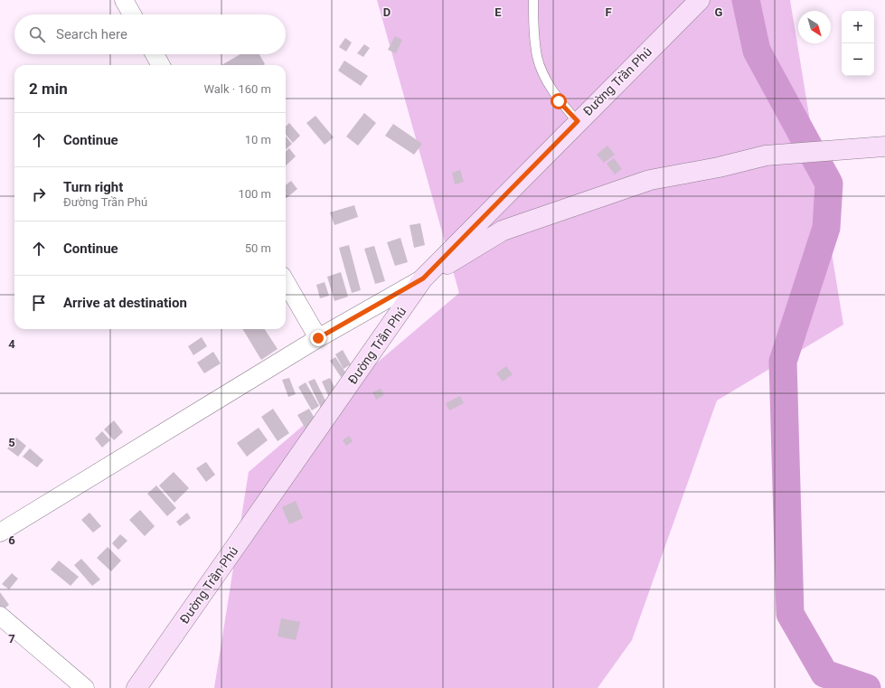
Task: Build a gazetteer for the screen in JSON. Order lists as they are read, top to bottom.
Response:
{
  "streets": {
    "main road": ["Đường Trần Phú"]
  },
  "north": "bottom right",
  "page": {
    "map_buttons": ["+", "−"],
    "search": "Search here",
    "heading": ["2 min", "Walk · 160 m"],
    "list": [
      ["Continue", "10 m"],
      ["Turn right", "Đường Trần Phú", "100 m"],
      ["Continue", "50 m"],
      "Arrive at destination"
    ]
  },
  "grid": {
    "columns": [
      "D",
      "E",
      "F",
      "G"
    ],
    "rows": [
      "4",
      "5",
      "6",
      "7"
    ]
  }
}
